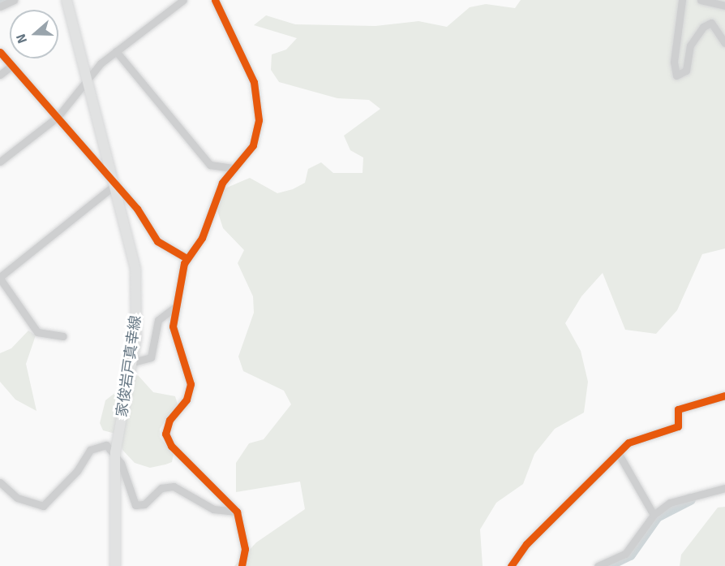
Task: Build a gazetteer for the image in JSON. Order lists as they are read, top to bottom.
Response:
{
  "streets": {
    "main road": ["家俊岩戸真幸線"]
  },
  "north": "left"
}
